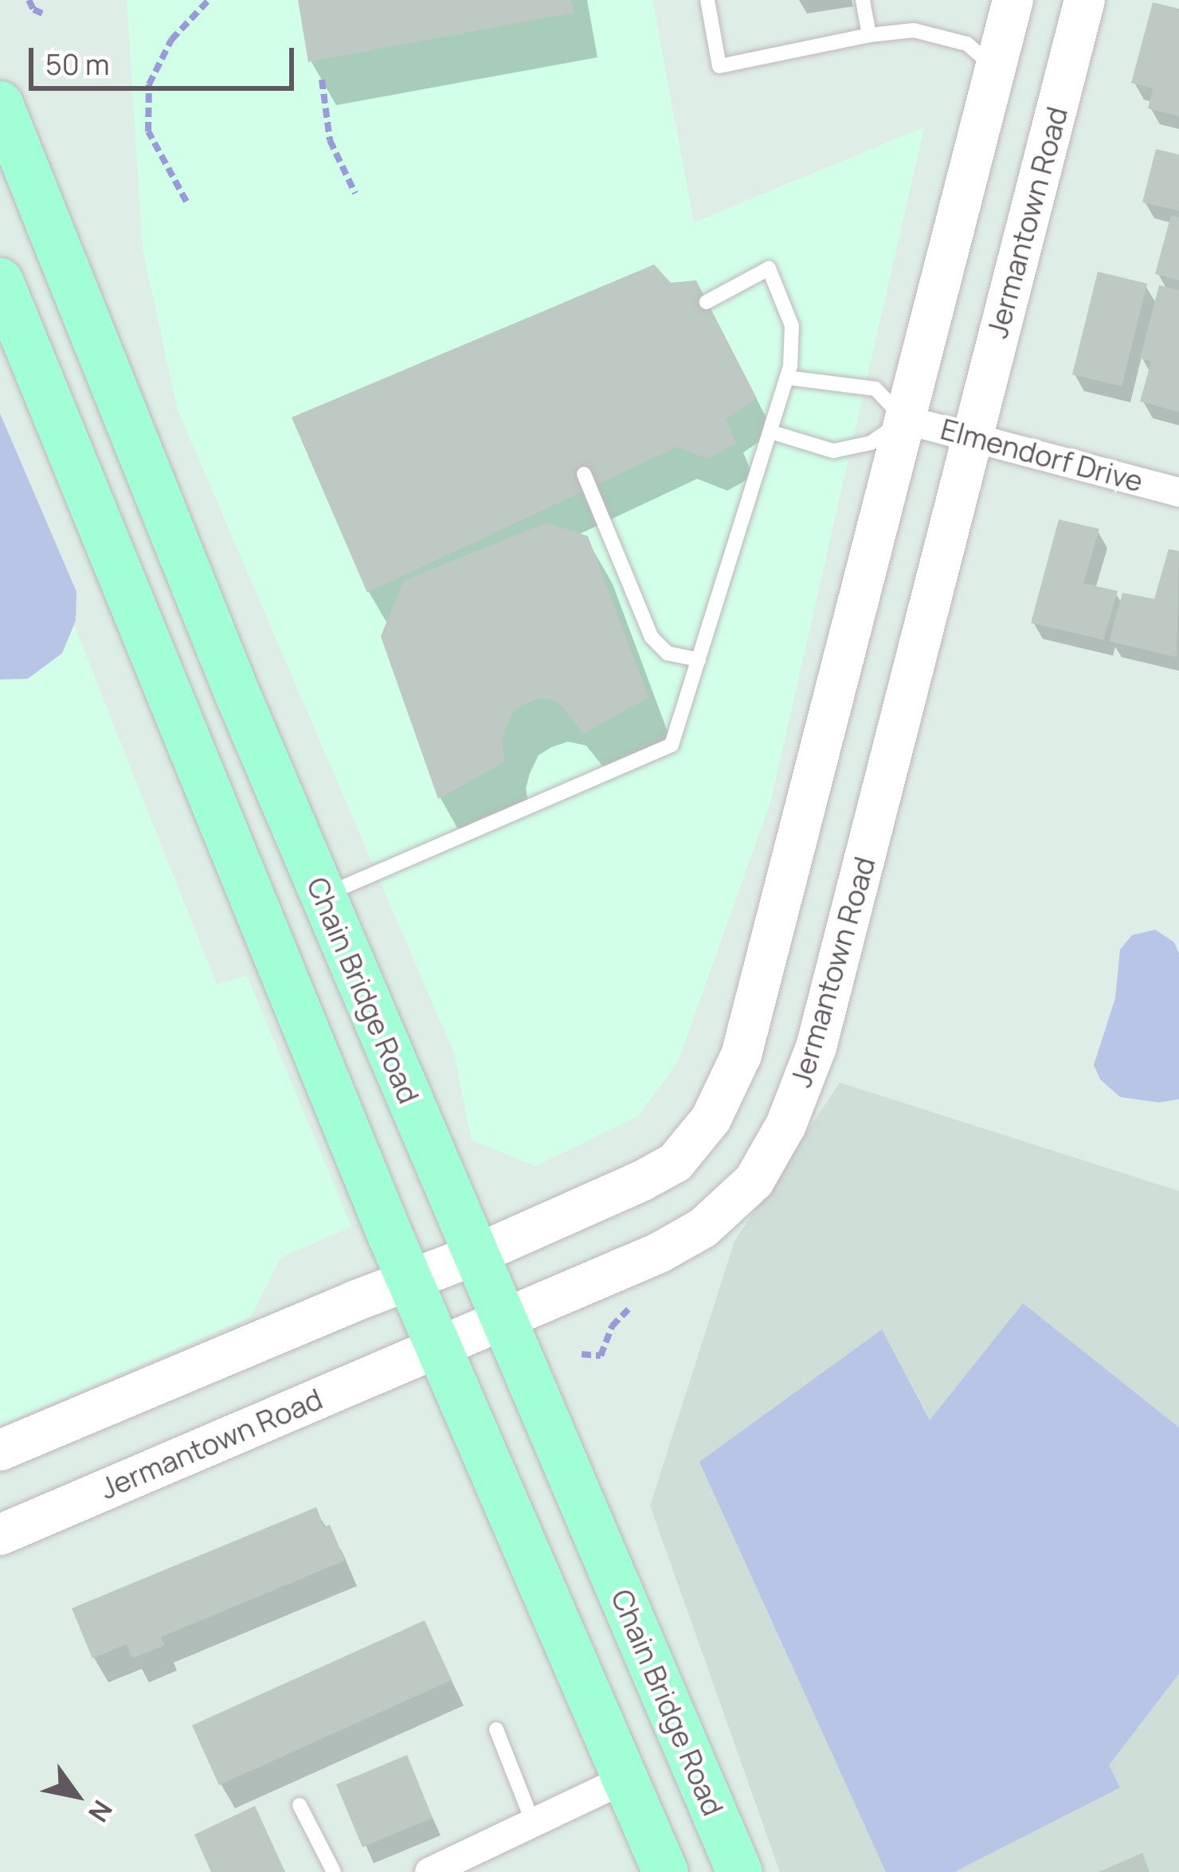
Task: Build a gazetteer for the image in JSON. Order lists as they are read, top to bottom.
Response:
{
  "streets": {
    "main road": ["Jermantown Road", "Chain Bridge Road"],
    "street": ["Elmendorf Drive"]
  },
  "crossings": [
    ["Jermantown Road", "Elmendorf Drive"],
    ["Jermantown Road", "Chain Bridge Road"]
  ],
  "scale_bar": "50 m",
  "north": "bottom right"
}
